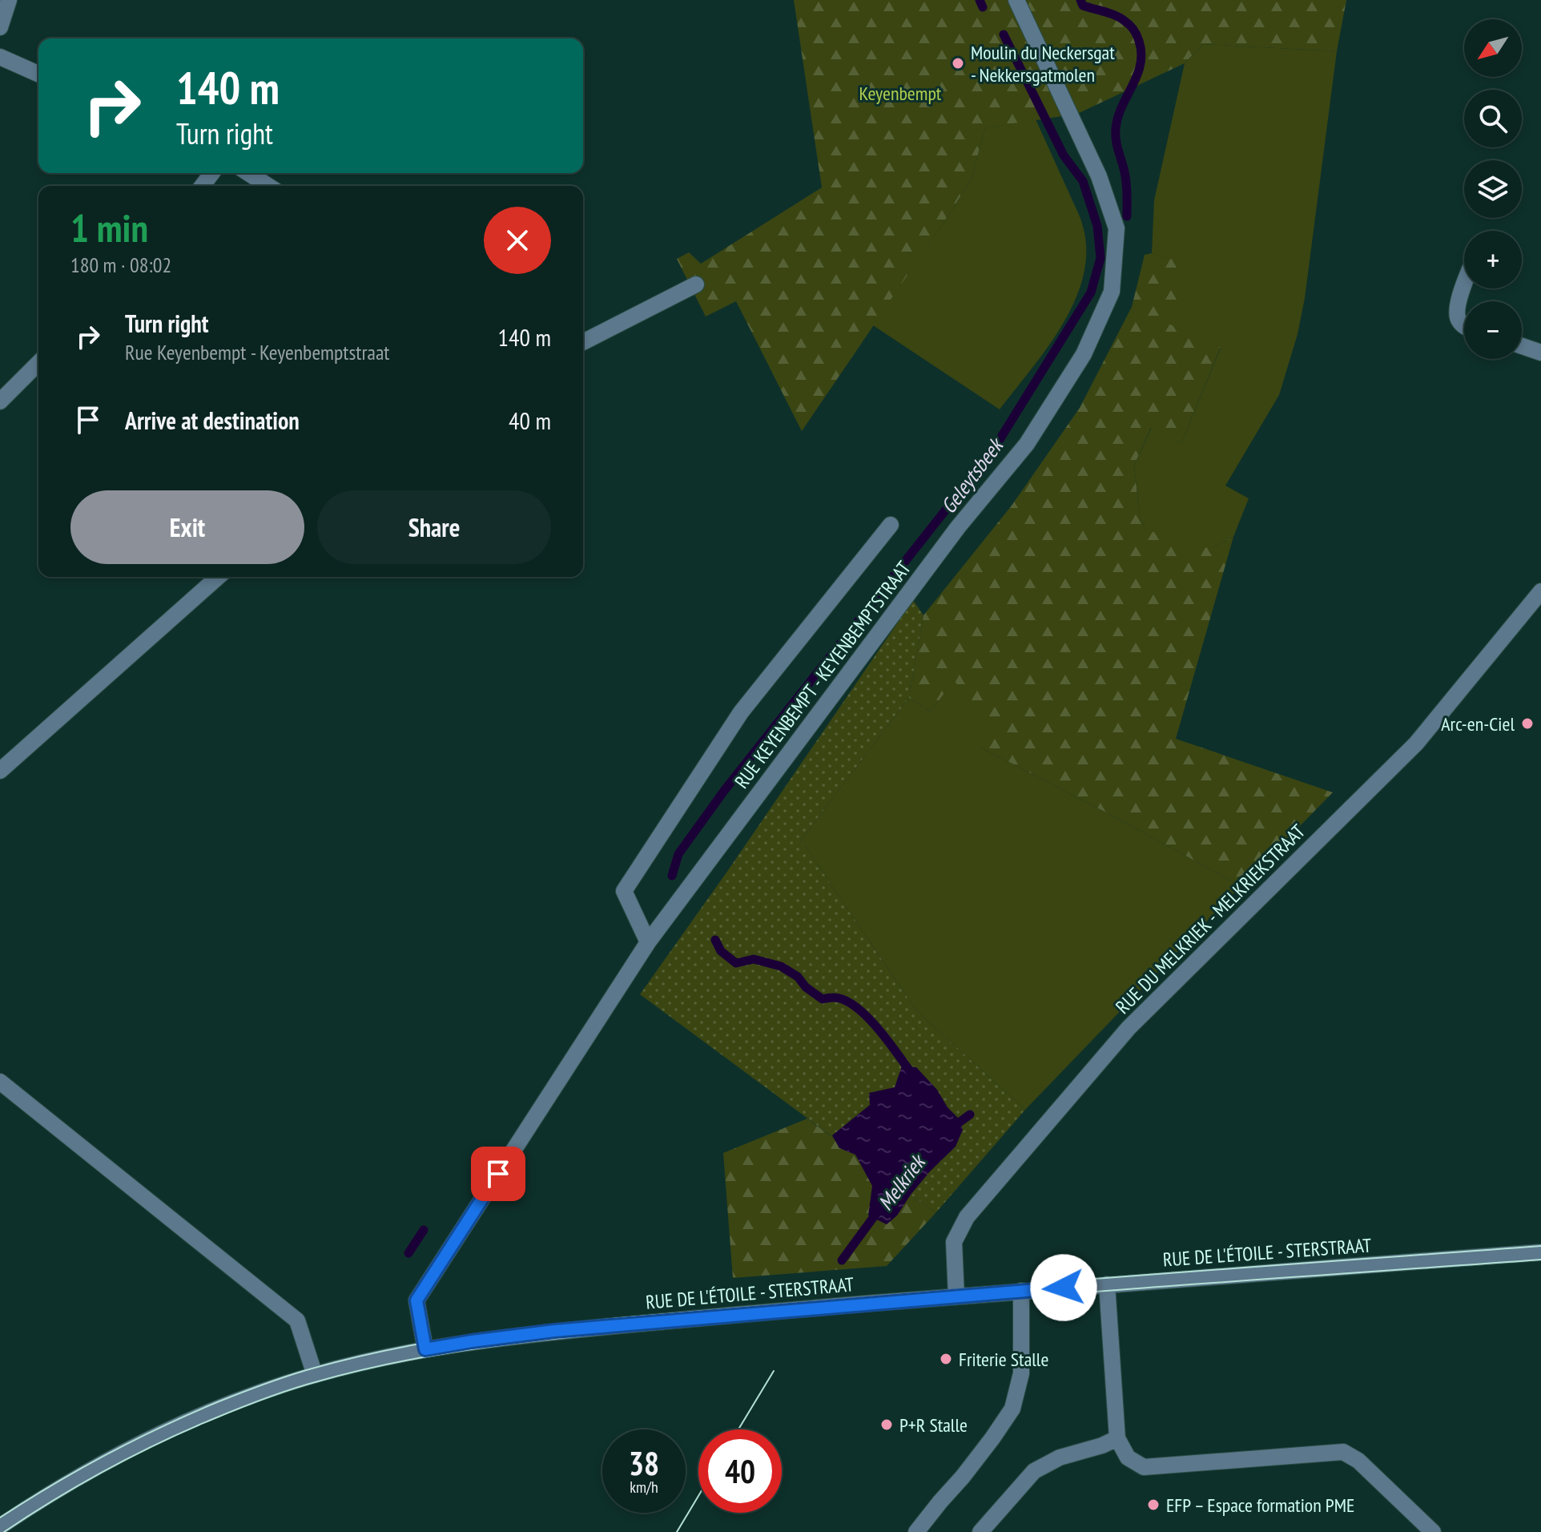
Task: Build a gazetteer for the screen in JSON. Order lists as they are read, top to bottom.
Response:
{
  "streets": {
    "street": ["RUE KEYENBEMPT - KEYENBEMPTSTRAAT", "RUE DU MELKRIEK - MELKRIEKSTRAAT", "RUE DE L'ÉTOILE - STERSTRAAT"]
  },
  "crossings": [
    ["RUE KEYENBEMPT - KEYENBEMPTSTRAAT", "RUE DE L'ÉTOILE - STERSTRAAT"],
    ["RUE DU MELKRIEK - MELKRIEKSTRAAT", "RUE DE L'ÉTOILE - STERSTRAAT"]
  ],
  "water": ["Geleytsbeek", "Melkriek"],
  "parks": ["Keyenbempt"],
  "places": [
    "Moulin du Neckersgat - Nekkersgatmolen",
    "Arc-en-Ciel",
    "Friterie Stalle",
    "P+R Stalle",
    "EFP – Espace formation PME"
  ],
  "north": "bottom left",
  "page": {
    "map_buttons": ["+", "−"],
    "turn": ["140 m", "Turn right"],
    "heading": ["1 min", "180 m · 08:02"],
    "list": [
      {
        "name": "Turn right",
        "note": "Rue Keyenbempt - Keyenbemptstraat",
        "value": "140 m"
      },
      {
        "name": "Arrive at destination",
        "value": "40 m"
      }
    ],
    "buttons": ["Exit", "Share"],
    "speed": "38 km/h",
    "limit": "40"
  }
}
